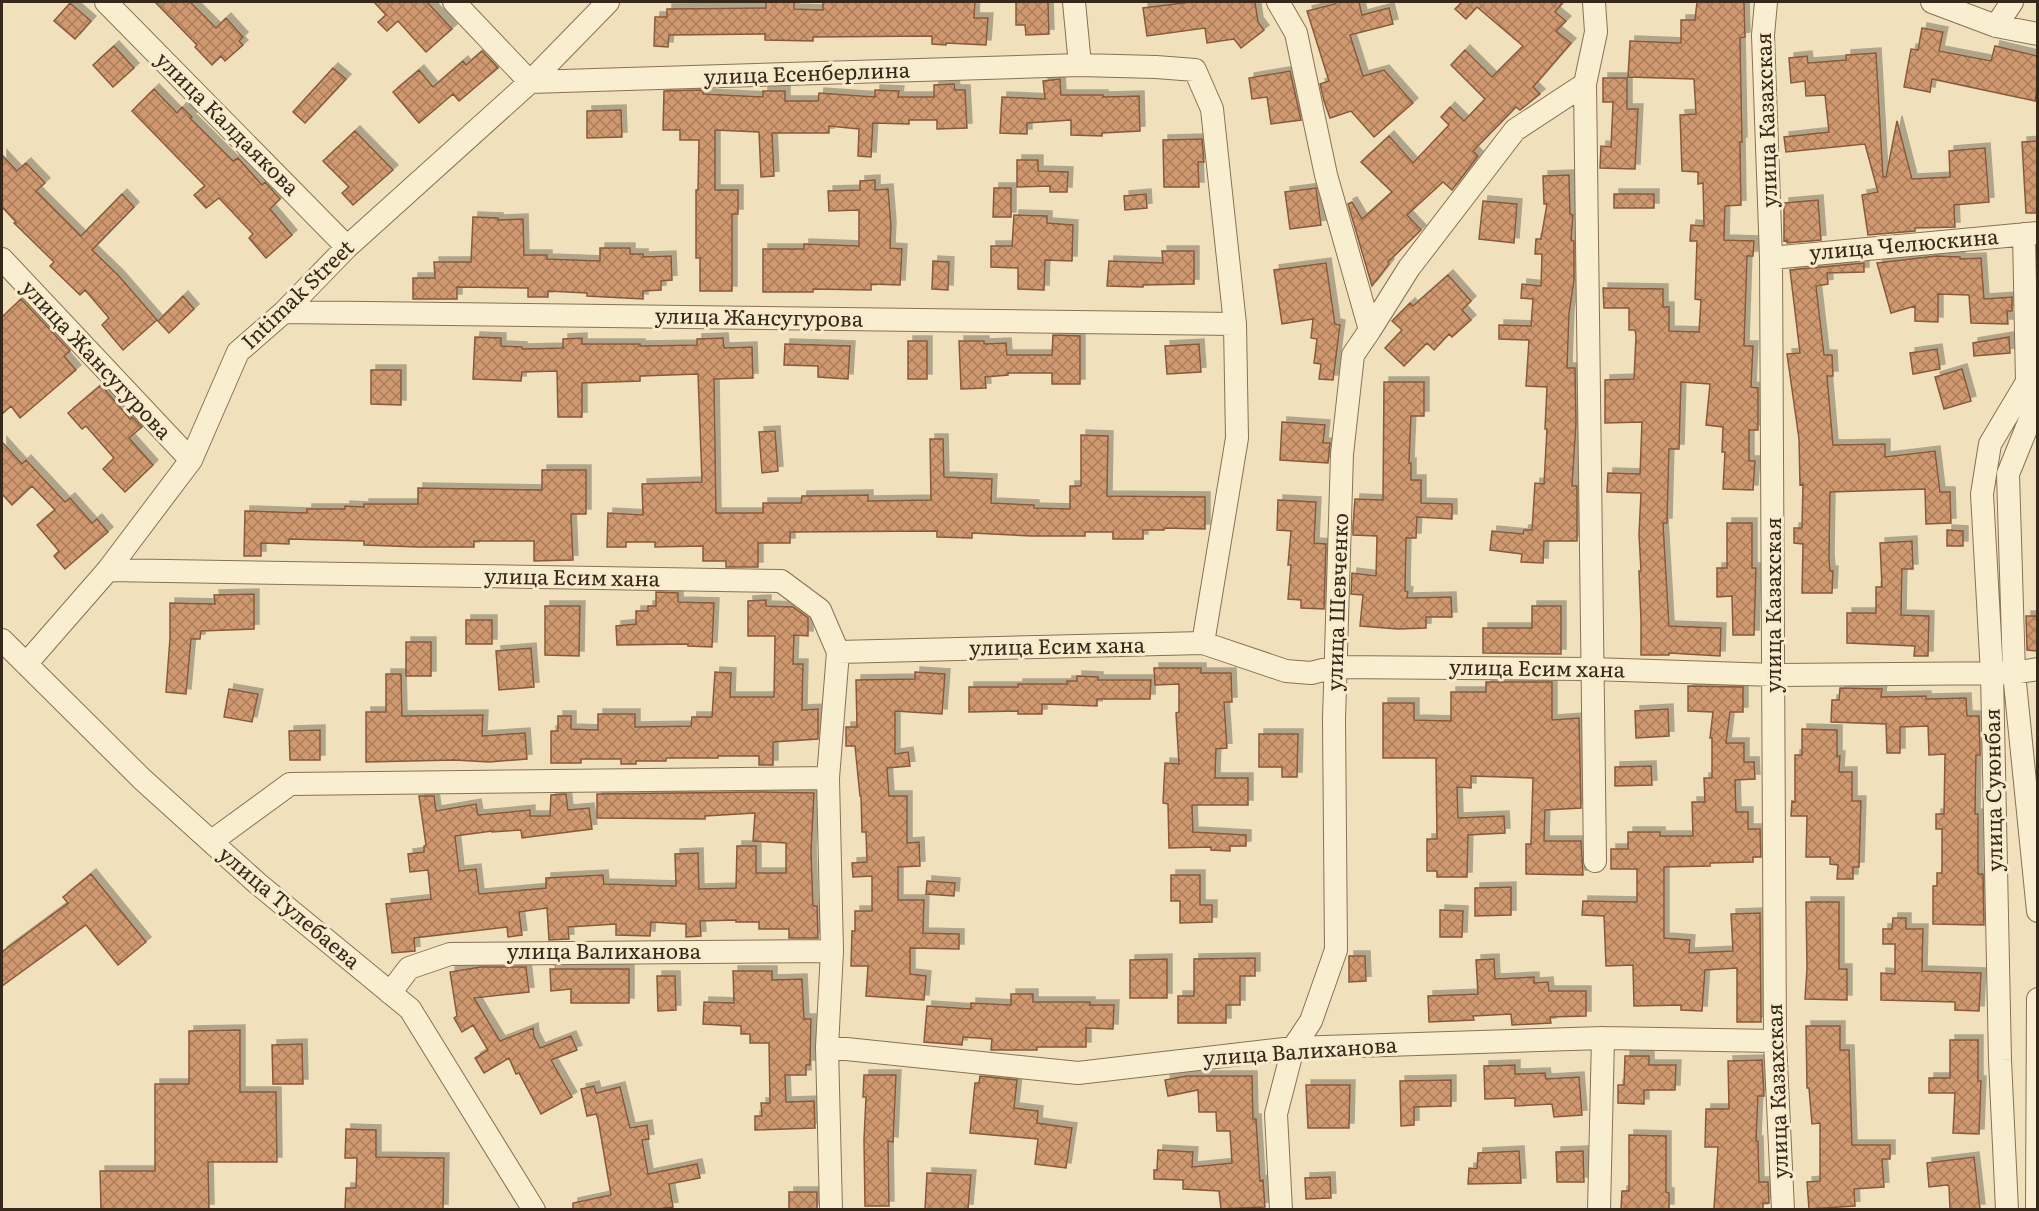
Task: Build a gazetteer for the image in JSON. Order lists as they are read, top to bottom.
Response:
{
  "streets": {
    "street": [
      "улица Есенберлина",
      "улица Казахская",
      "улица Калдаякова",
      "улица Челюскина",
      "Intimak Street",
      "улица Жансугурова",
      "улица Есим хана",
      "улица Шевченко",
      "улица Суюнбая",
      "улица Тулебаева",
      "улица Валиханова"
    ]
  },
  "crossings": [
    ["улица Есенберлина", "Intimak Street"],
    ["улица Есенберлина", "улица Жансугурова"],
    ["улица Казахская", "улица Челюскина"],
    ["улица Казахская", "улица Есим хана"],
    ["улица Казахская", "улица Валиханова"],
    ["улица Калдаякова", "Intimak Street"],
    ["Intimak Street", "улица Жансугурова"],
    ["Intimak Street", "улица Есим хана"],
    ["Intimak Street", "улица Тулебаева"],
    ["улица Есим хана", "улица Шевченко"],
    ["улица Есим хана", "улица Суюнбая"],
    ["улица Шевченко", "улица Валиханова"],
    ["улица Тулебаева", "улица Валиханова"]
  ]
}
